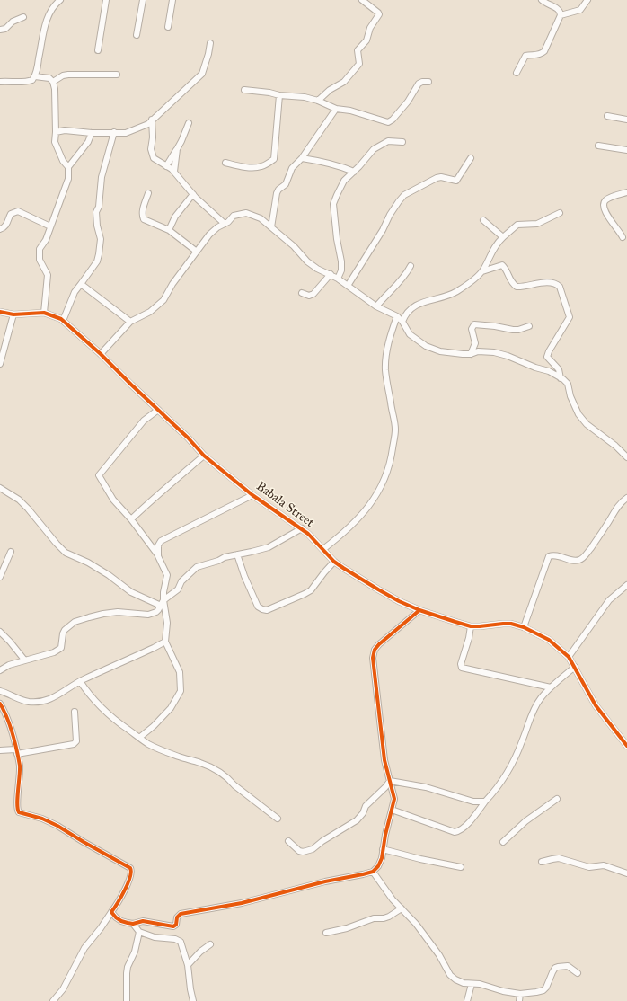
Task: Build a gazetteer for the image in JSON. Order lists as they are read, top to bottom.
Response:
{
  "streets": {
    "street": ["Babala Street"]
  }
}
